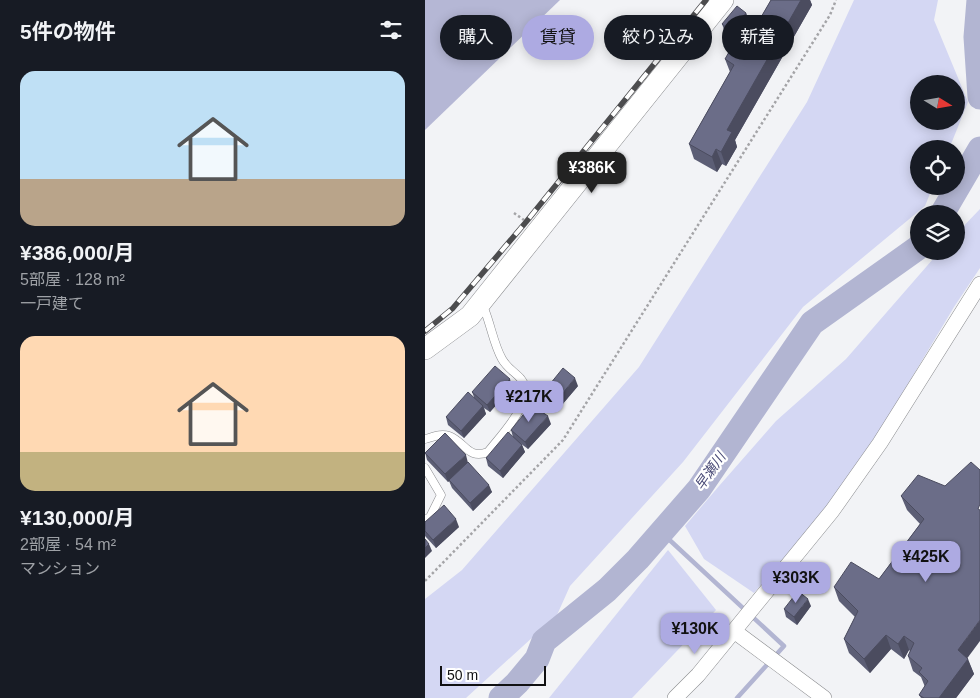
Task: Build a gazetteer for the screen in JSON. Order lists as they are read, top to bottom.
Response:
{
  "water": ["早瀬川"],
  "scale_bar": "50 m",
  "north": "right",
  "page": {
    "heading": "5件の物件",
    "chip": [
      "購入",
      "賃貸",
      "絞り込み",
      "新着"
    ],
    "list": [
      {
        "name": "¥386,000/月",
        "note": "5部屋 · 128 m² · 一戸建て"
      },
      {
        "name": "¥130,000/月",
        "note": "2部屋 · 54 m² · マンション"
      }
    ],
    "price": [
      "¥386K",
      "¥217K",
      "¥425K",
      "¥303K",
      "¥130K"
    ],
    "scale": "50 m"
  }
}
